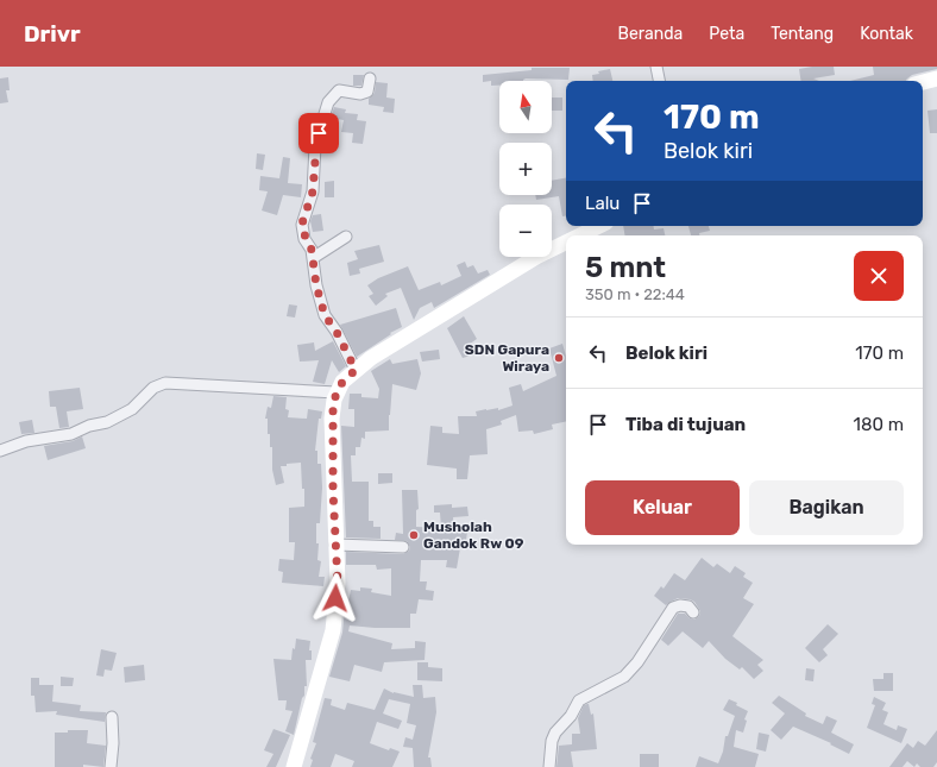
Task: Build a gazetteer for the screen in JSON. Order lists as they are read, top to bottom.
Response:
{
  "places": ["SDN Gapura Wiraya", "Musholah Gandok Rw 09"],
  "north": "top",
  "page": {
    "header": "Drivr",
    "nav": [
      "Beranda",
      "Peta",
      "Tentang",
      "Kontak"
    ],
    "map_buttons": ["+", "−"],
    "turn": ["170 m", "Belok kiri"],
    "then": "Lalu",
    "heading": ["5 mnt", "350 m · 22:44"],
    "list": [
      {
        "name": "Belok kiri",
        "value": "170 m"
      },
      {
        "name": "Tiba di tujuan",
        "value": "180 m"
      }
    ],
    "buttons": ["Keluar", "Bagikan"]
  }
}
